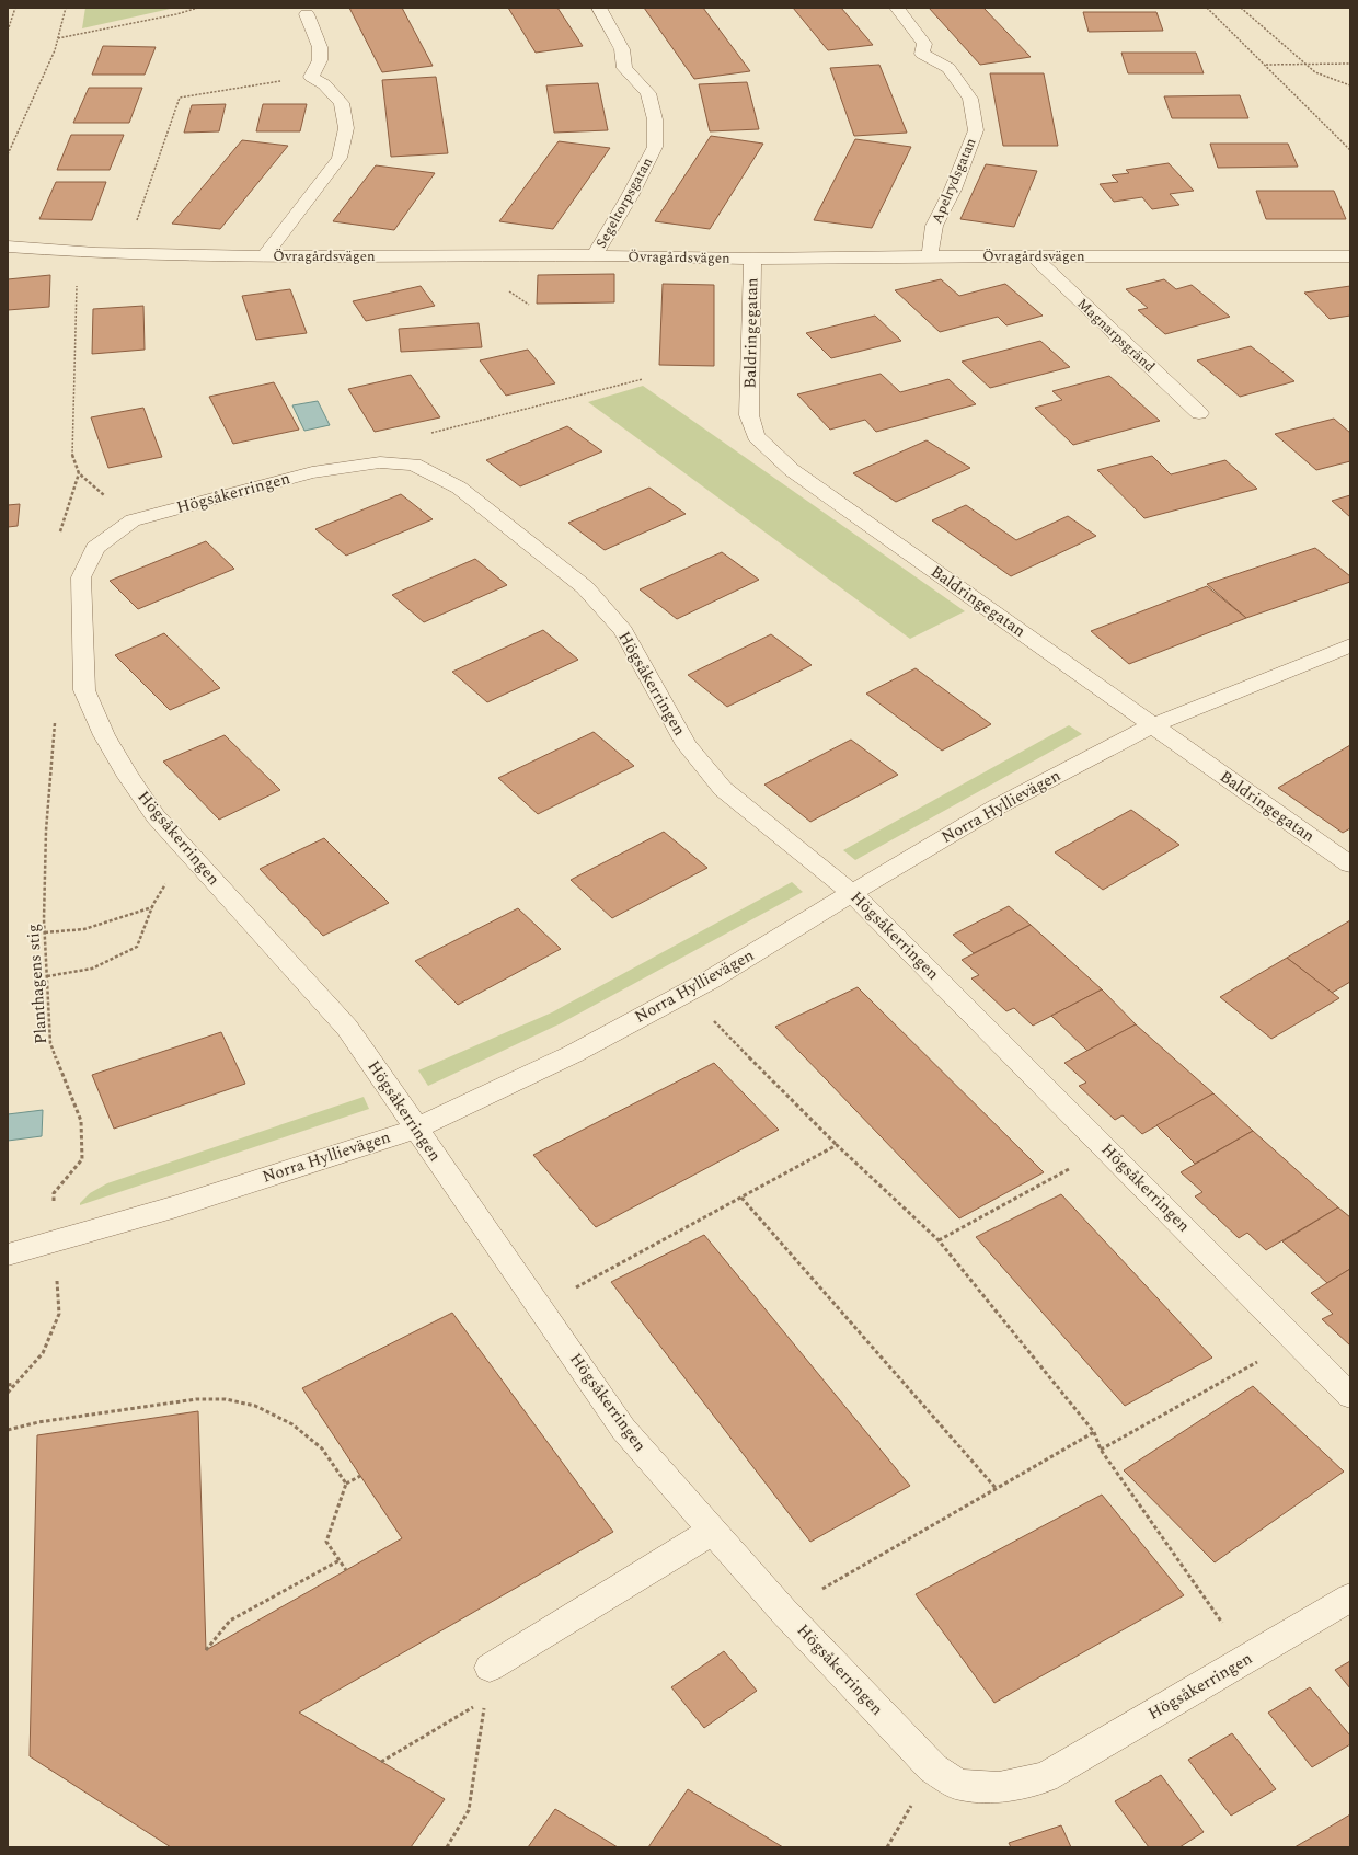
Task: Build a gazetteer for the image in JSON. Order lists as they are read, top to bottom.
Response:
{
  "streets": {
    "street": [
      "Apelrydsgatan",
      "Segeltorpsgatan",
      "Övragårdsvägen",
      "Baldringegatan",
      "Magnarpsgränd",
      "Högsåkerringen",
      "Norra Hyllievägen"
    ],
    "path": ["Planthagens stig"]
  },
  "crossings": [
    ["Apelrydsgatan", "Övragårdsvägen"],
    ["Segeltorpsgatan", "Övragårdsvägen"],
    ["Övragårdsvägen", "Baldringegatan"],
    ["Övragårdsvägen", "Magnarpsgränd"],
    ["Baldringegatan", "Norra Hyllievägen"],
    ["Högsåkerringen", "Norra Hyllievägen"],
    ["Norra Hyllievägen", "Planthagens stig"]
  ]
}
